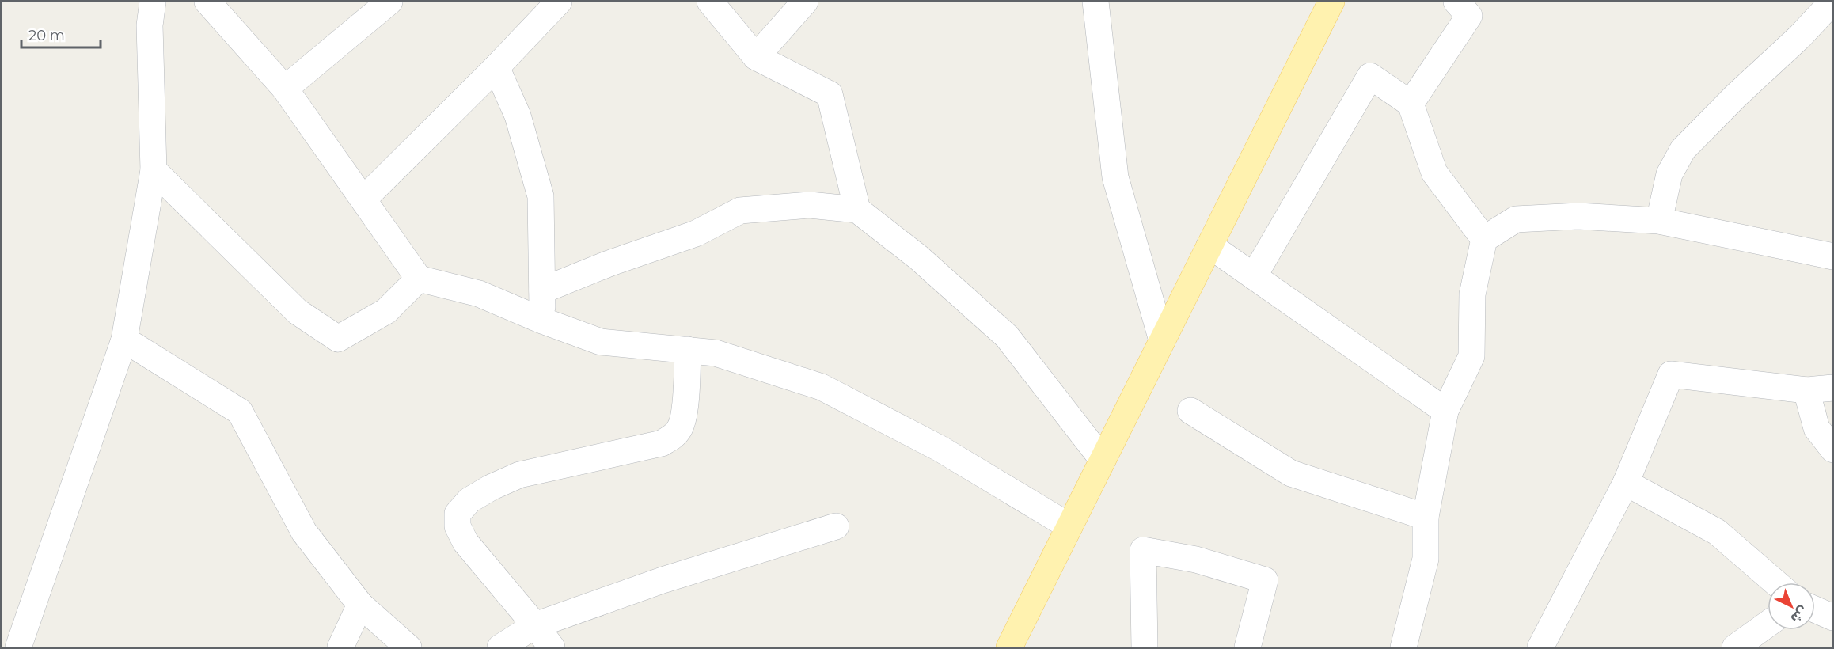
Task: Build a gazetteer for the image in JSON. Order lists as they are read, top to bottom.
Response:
{
  "scale_bar": "20 m",
  "north": "bottom right"
}
